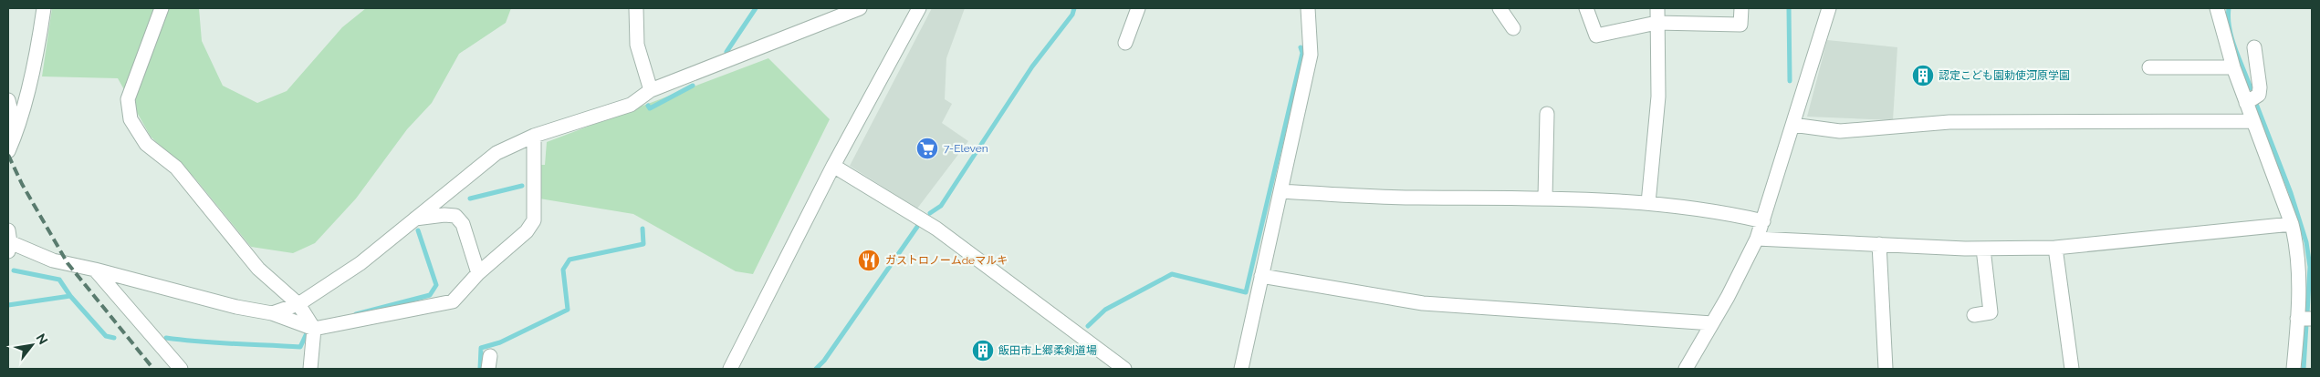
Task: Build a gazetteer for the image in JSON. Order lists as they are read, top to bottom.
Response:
{
  "places": {
    "building": ["認定こども園勅使河原学園", "飯田市上郷柔剣道場"],
    "supermarket": ["7-Eleven"],
    "restaurant": ["ガストロノームdeマルキ"]
  },
  "north": "top right"
}
